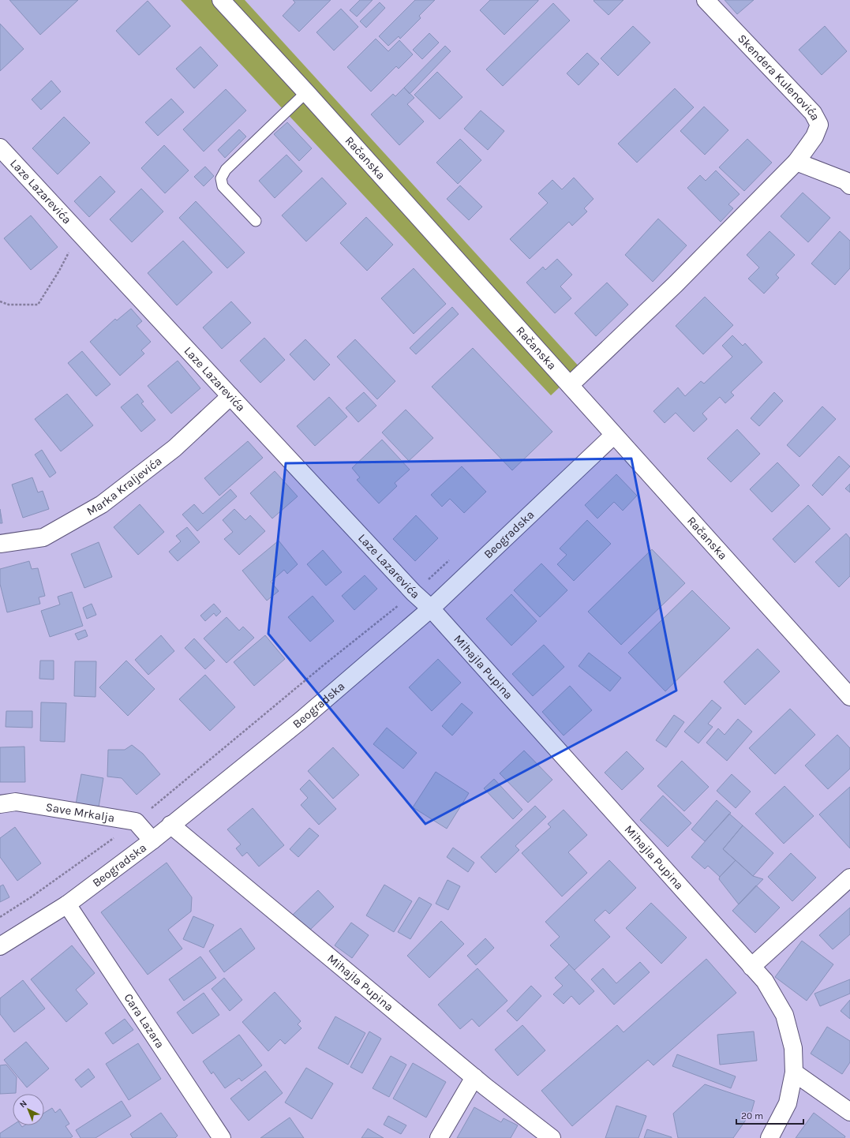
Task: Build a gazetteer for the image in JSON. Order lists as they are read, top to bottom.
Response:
{
  "streets": {
    "street": [
      "Skendera Kulenovića",
      "Račanska",
      "Laze Lazarevića",
      "Marka Kraljevića",
      "Beogradska",
      "Mihajla Pupina",
      "Save Mrkalja",
      "Cara Lazara"
    ]
  },
  "crossings": [
    ["Račanska", "Beogradska"],
    ["Laze Lazarevića", "Marka Kraljevića"],
    ["Laze Lazarevića", "Beogradska"],
    ["Laze Lazarevića", "Mihajla Pupina"],
    ["Beogradska", "Mihajla Pupina"],
    ["Beogradska", "Cara Lazara"]
  ],
  "scale_bar": "20 m",
  "north": "top left"
}
